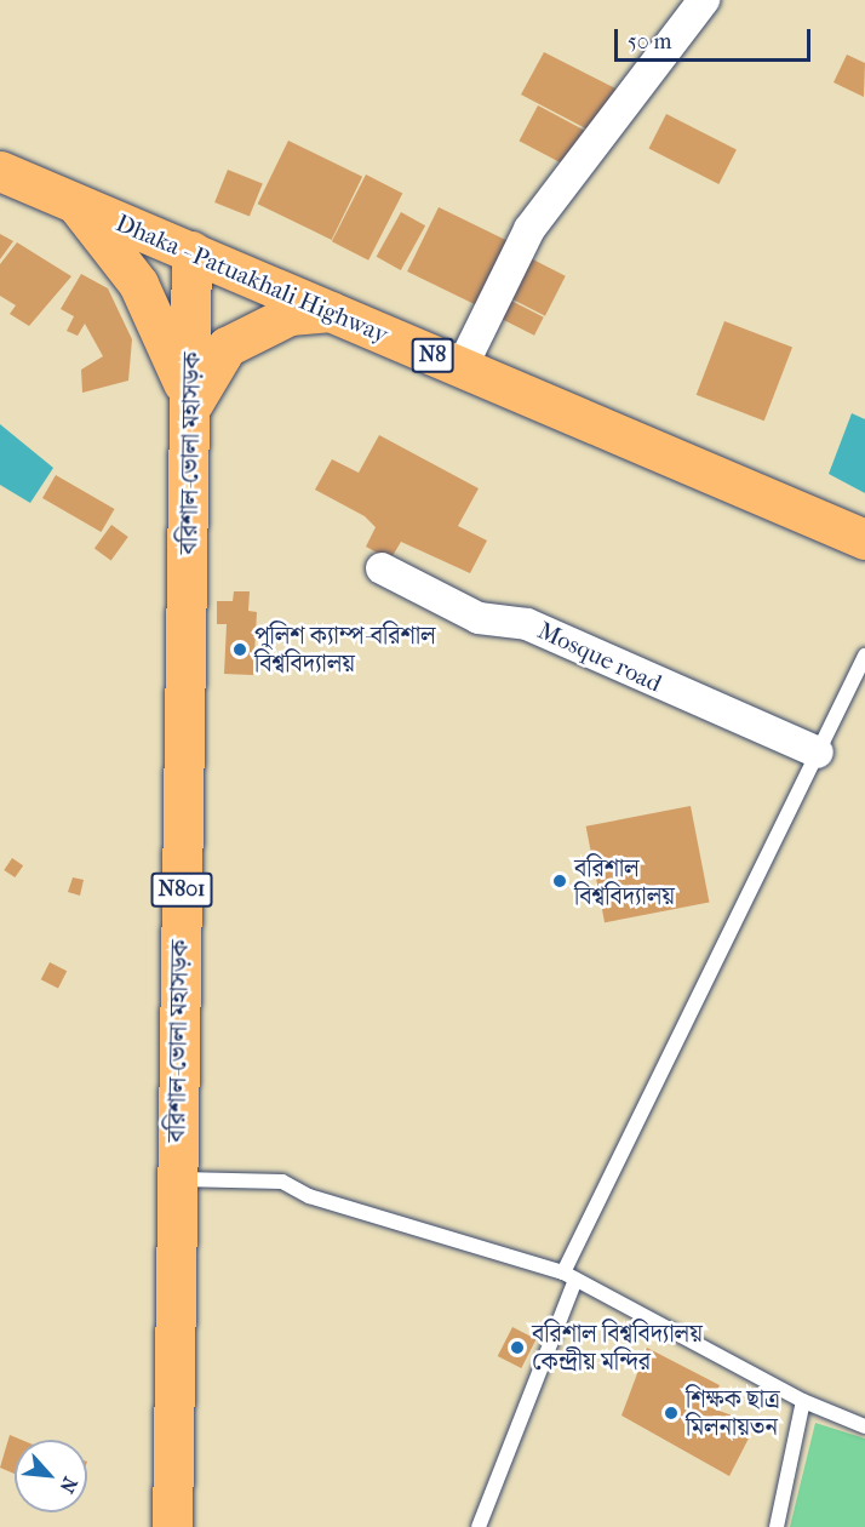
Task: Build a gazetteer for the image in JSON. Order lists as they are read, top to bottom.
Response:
{
  "streets": {
    "highway": [
      "Dhaka - Patuakhali Highway",
      "N8",
      "বরিশাল-ভোলা মহাসড়ক",
      "N801"
    ],
    "street": ["Mosque road"]
  },
  "crossings": [
    ["Dhaka - Patuakhali Highway", "বরিশাল-ভোলা মহাসড়ক"]
  ],
  "places": [
    "পুলিশ ক্যাম্প-বরিশাল বিশ্ববিদ্যালয়",
    "বরিশাল বিশ্ববিদ্যালয়",
    "বরিশাল বিশ্ববিদ্যালয় কেন্দ্রীয় মন্দির",
    "শিক্ষক ছাত্র মিলনায়তন"
  ],
  "scale_bar": "50 m",
  "north": "bottom right"
}
